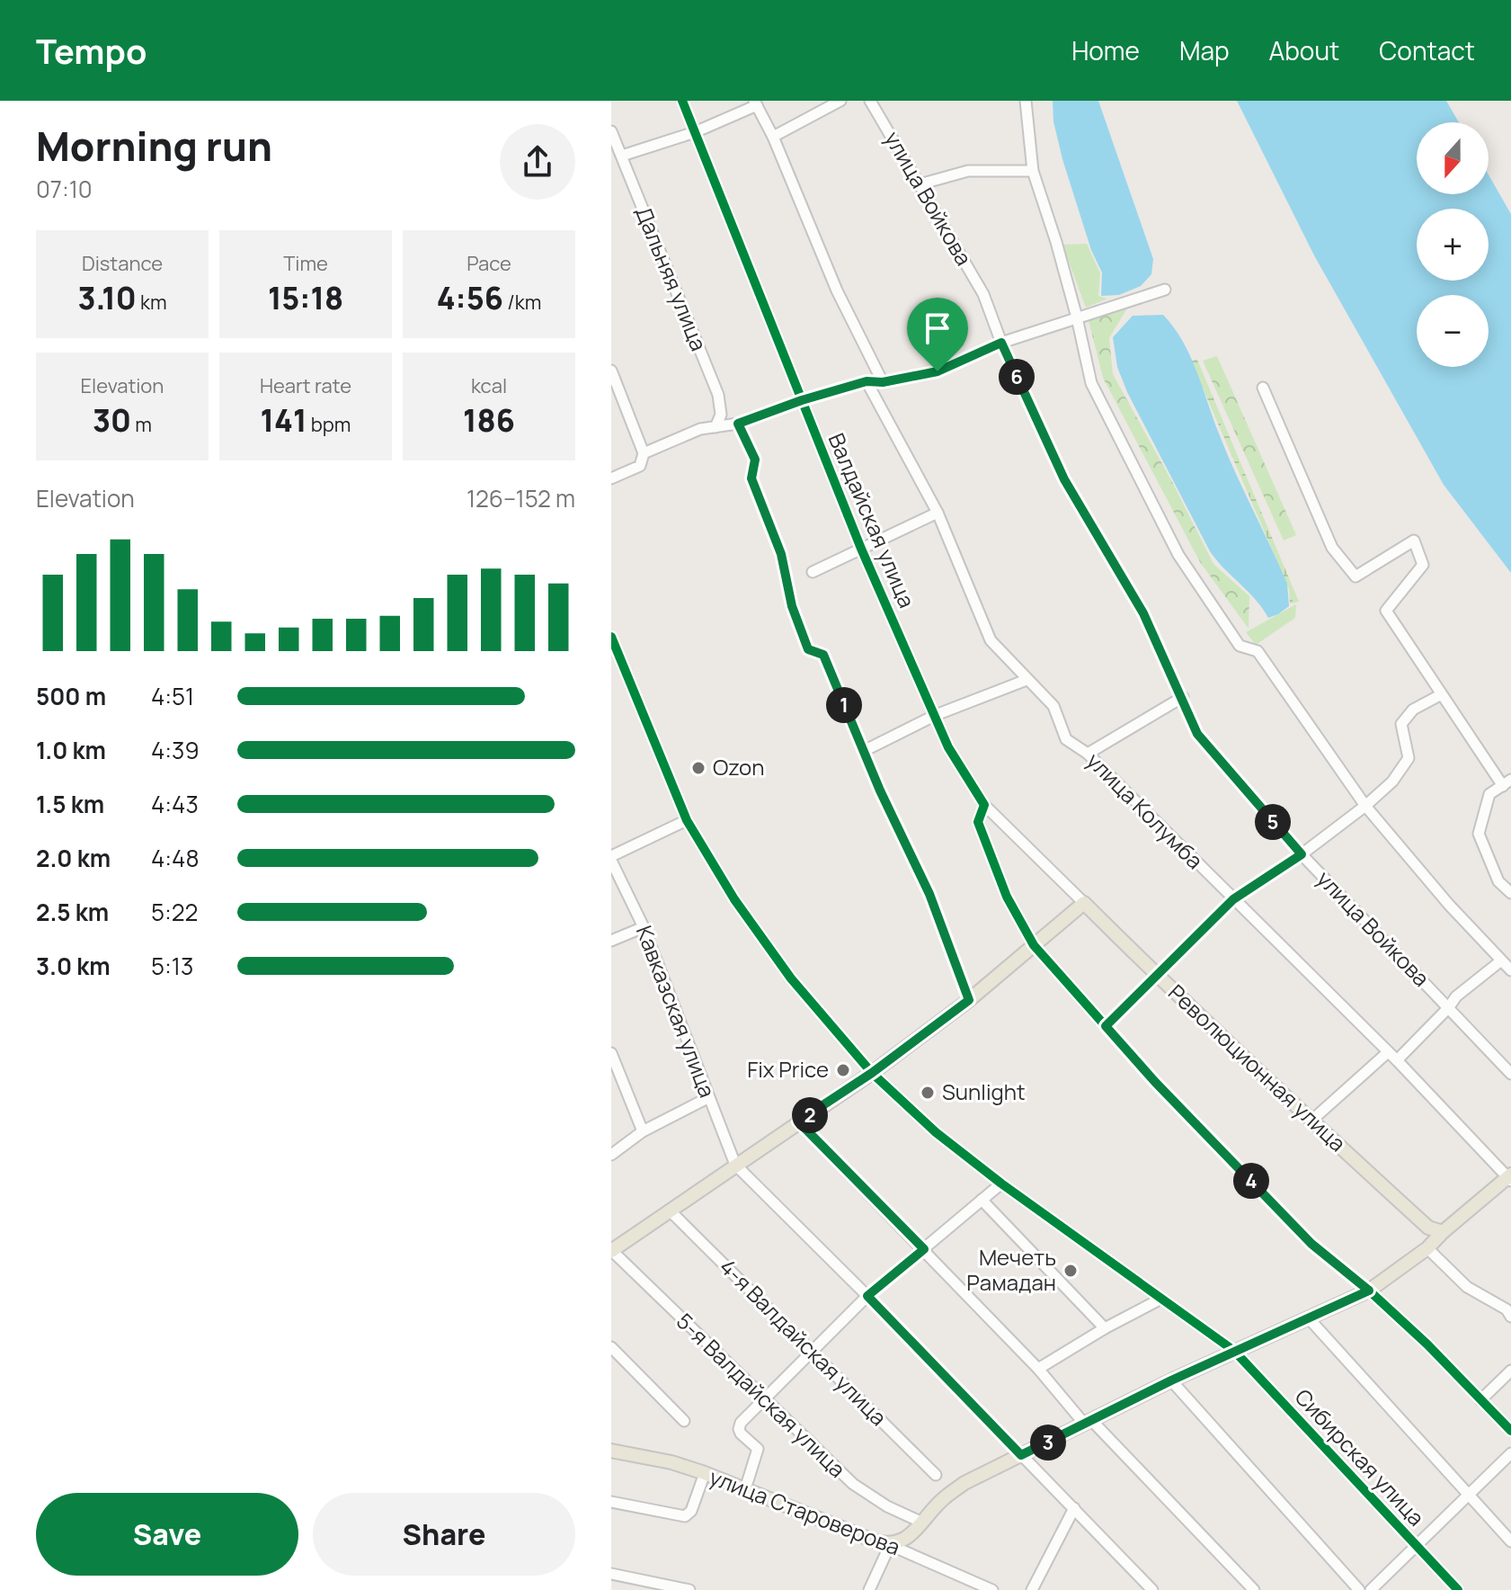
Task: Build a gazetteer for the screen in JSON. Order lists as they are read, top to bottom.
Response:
{
  "streets": {
    "main road": ["Революционная улица", "улица Староверова"],
    "street": [
      "улица Войкова",
      "Дальняя улица",
      "Валдайская улица",
      "улица Колумба",
      "Кавказская улица",
      "4-я Валдайская улица",
      "5-я Валдайская улица",
      "Сибирская улица"
    ]
  },
  "crossings": [
    ["Валдайская улица", "Революционная улица"]
  ],
  "places": [
    "Ozon",
    "Fix Price",
    "Sunlight",
    "Мечеть Рамадан"
  ],
  "north": "bottom",
  "page": {
    "header": "Tempo",
    "nav": [
      "Home",
      "Map",
      "About",
      "Contact"
    ],
    "heading": ["Morning run", "07:10"],
    "map_buttons": ["+", "−"],
    "stats": [
      ["Distance", "3.10 km"],
      ["Time", "15:18"],
      ["Pace", "4:56 /km"],
      ["Elevation", "30 m"],
      ["Heart rate", "141 bpm"],
      ["kcal", "186"]
    ],
    "pins": [
      "6",
      "1",
      "5",
      "2",
      "4",
      "3"
    ],
    "chart": ["Elevation", "126–152 m"],
    "list": [
      {
        "name": "500 m",
        "note": "4:51"
      },
      {
        "name": "1.0 km",
        "note": "4:39"
      },
      {
        "name": "1.5 km",
        "note": "4:43"
      },
      {
        "name": "2.0 km",
        "note": "4:48"
      },
      {
        "name": "2.5 km",
        "note": "5:22"
      },
      {
        "name": "3.0 km",
        "note": "5:13"
      }
    ],
    "buttons": ["Save", "Share"]
  }
}
